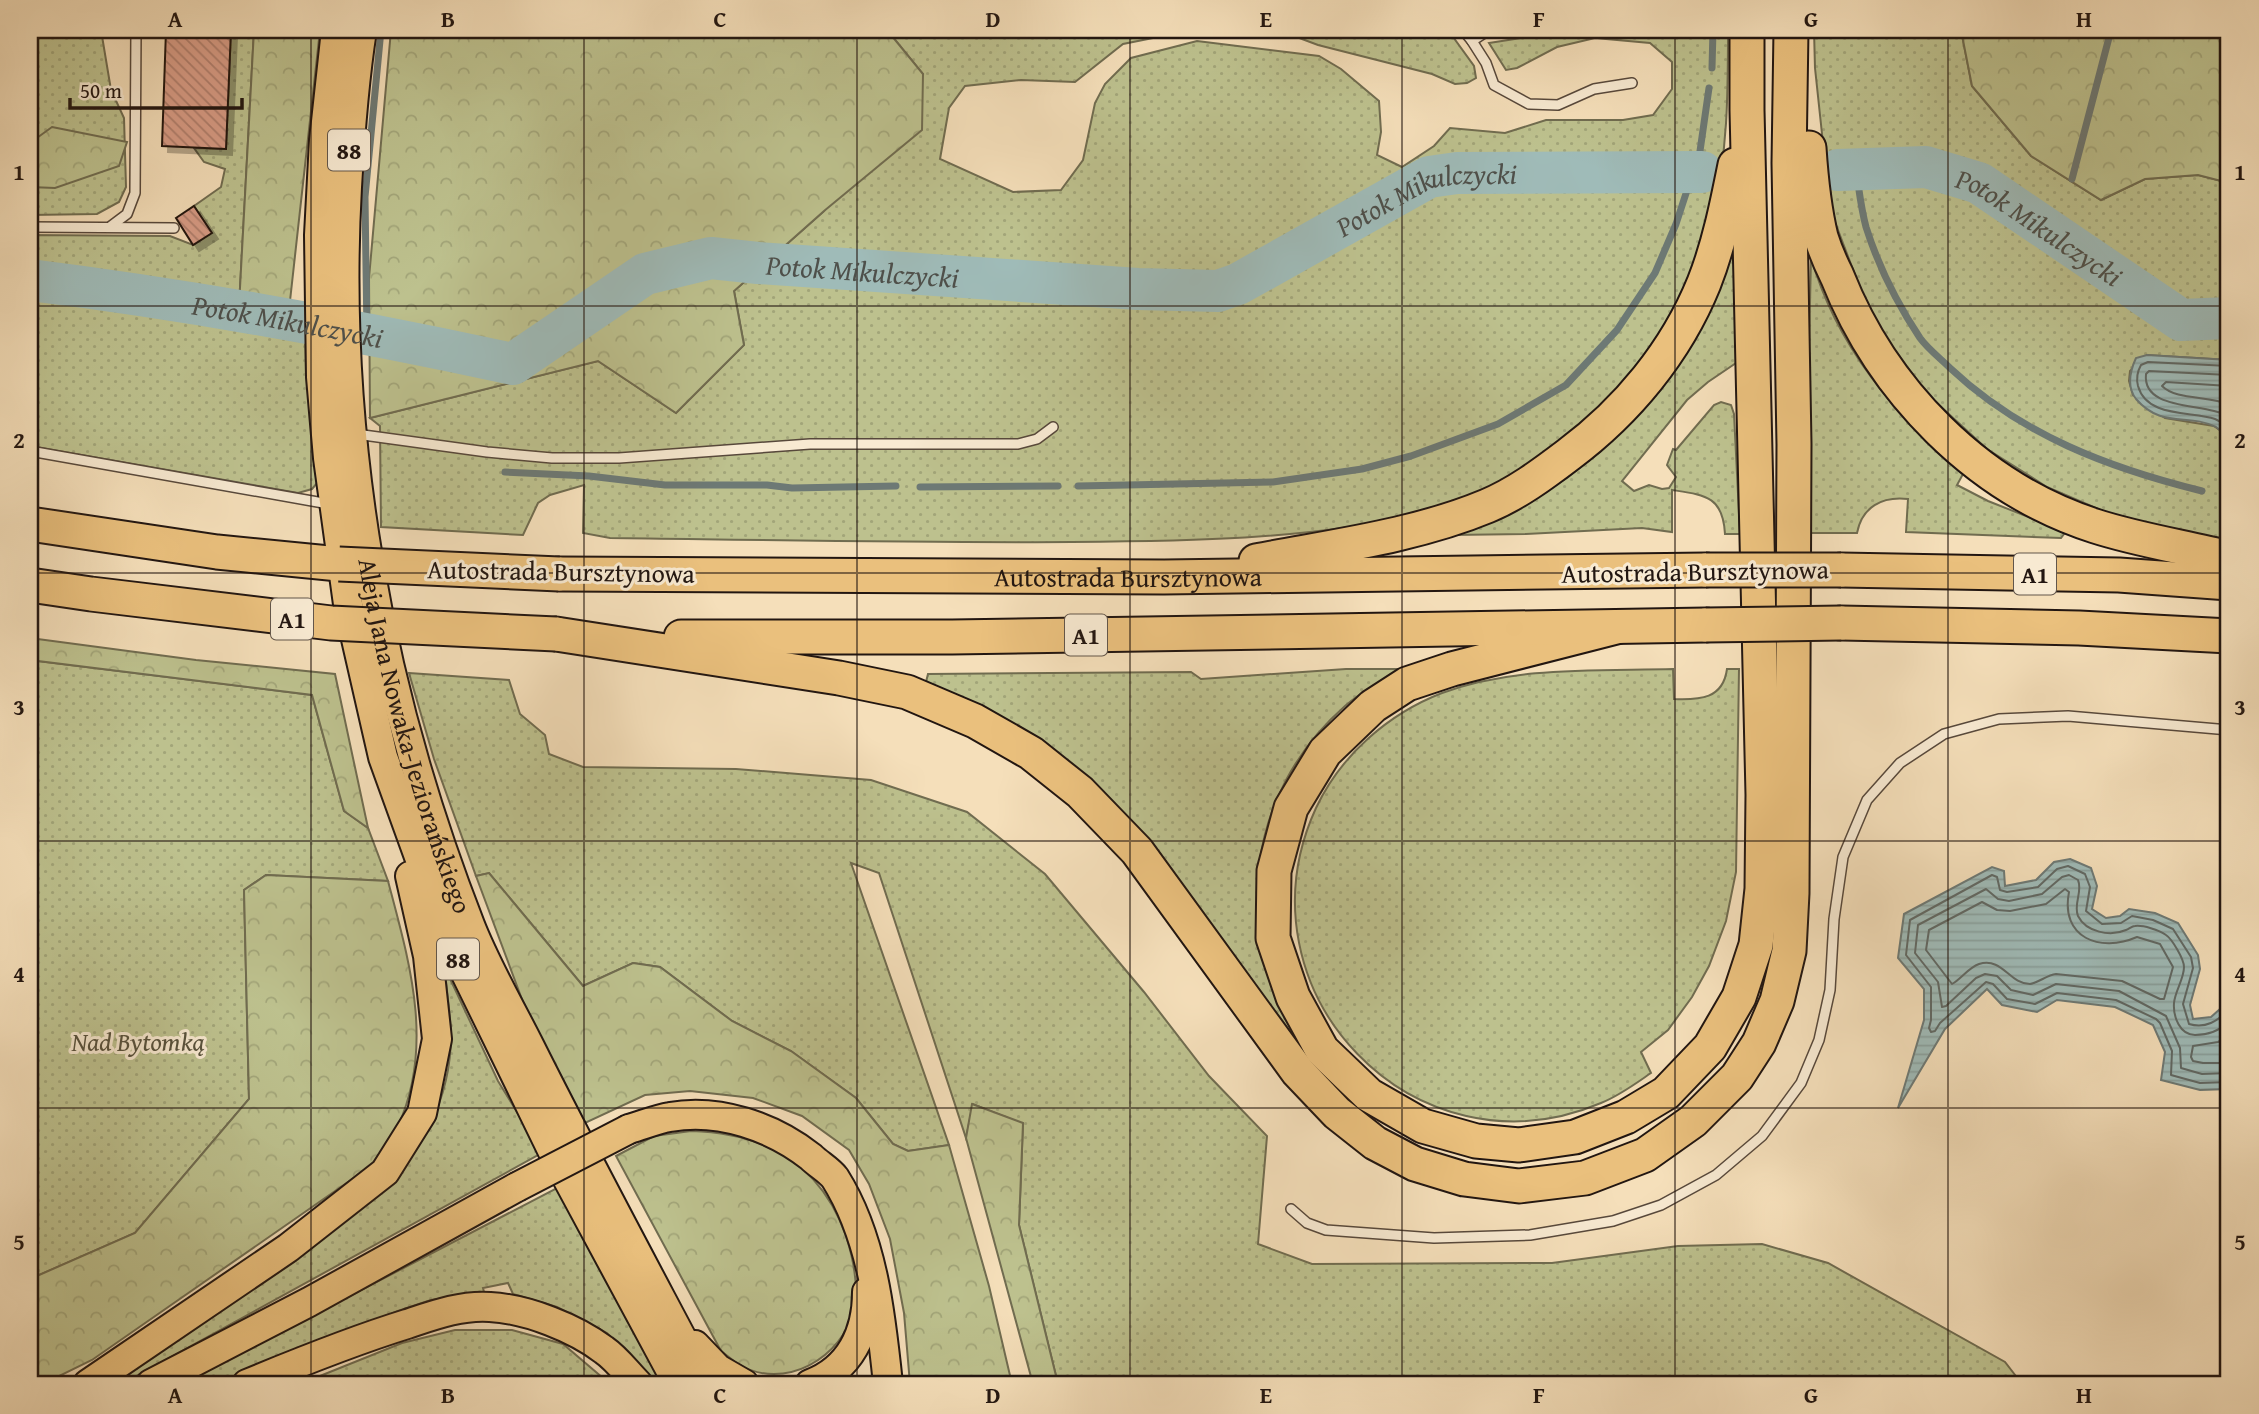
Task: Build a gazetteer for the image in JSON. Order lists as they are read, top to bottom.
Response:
{
  "streets": {
    "highway": ["Autostrada Bursztynowa", "A1"],
    "main road": ["88", "Aleja Jana Nowaka-Jeziorańskiego"]
  },
  "water": ["Potok Mikulczycki"],
  "parks": ["Nad Bytomką"],
  "scale_bar": "50 m",
  "grid": {
    "columns": [
      "A",
      "B",
      "C",
      "D",
      "E",
      "F",
      "G",
      "H"
    ],
    "rows": [
      "1",
      "2",
      "3",
      "4",
      "5"
    ]
  }
}
